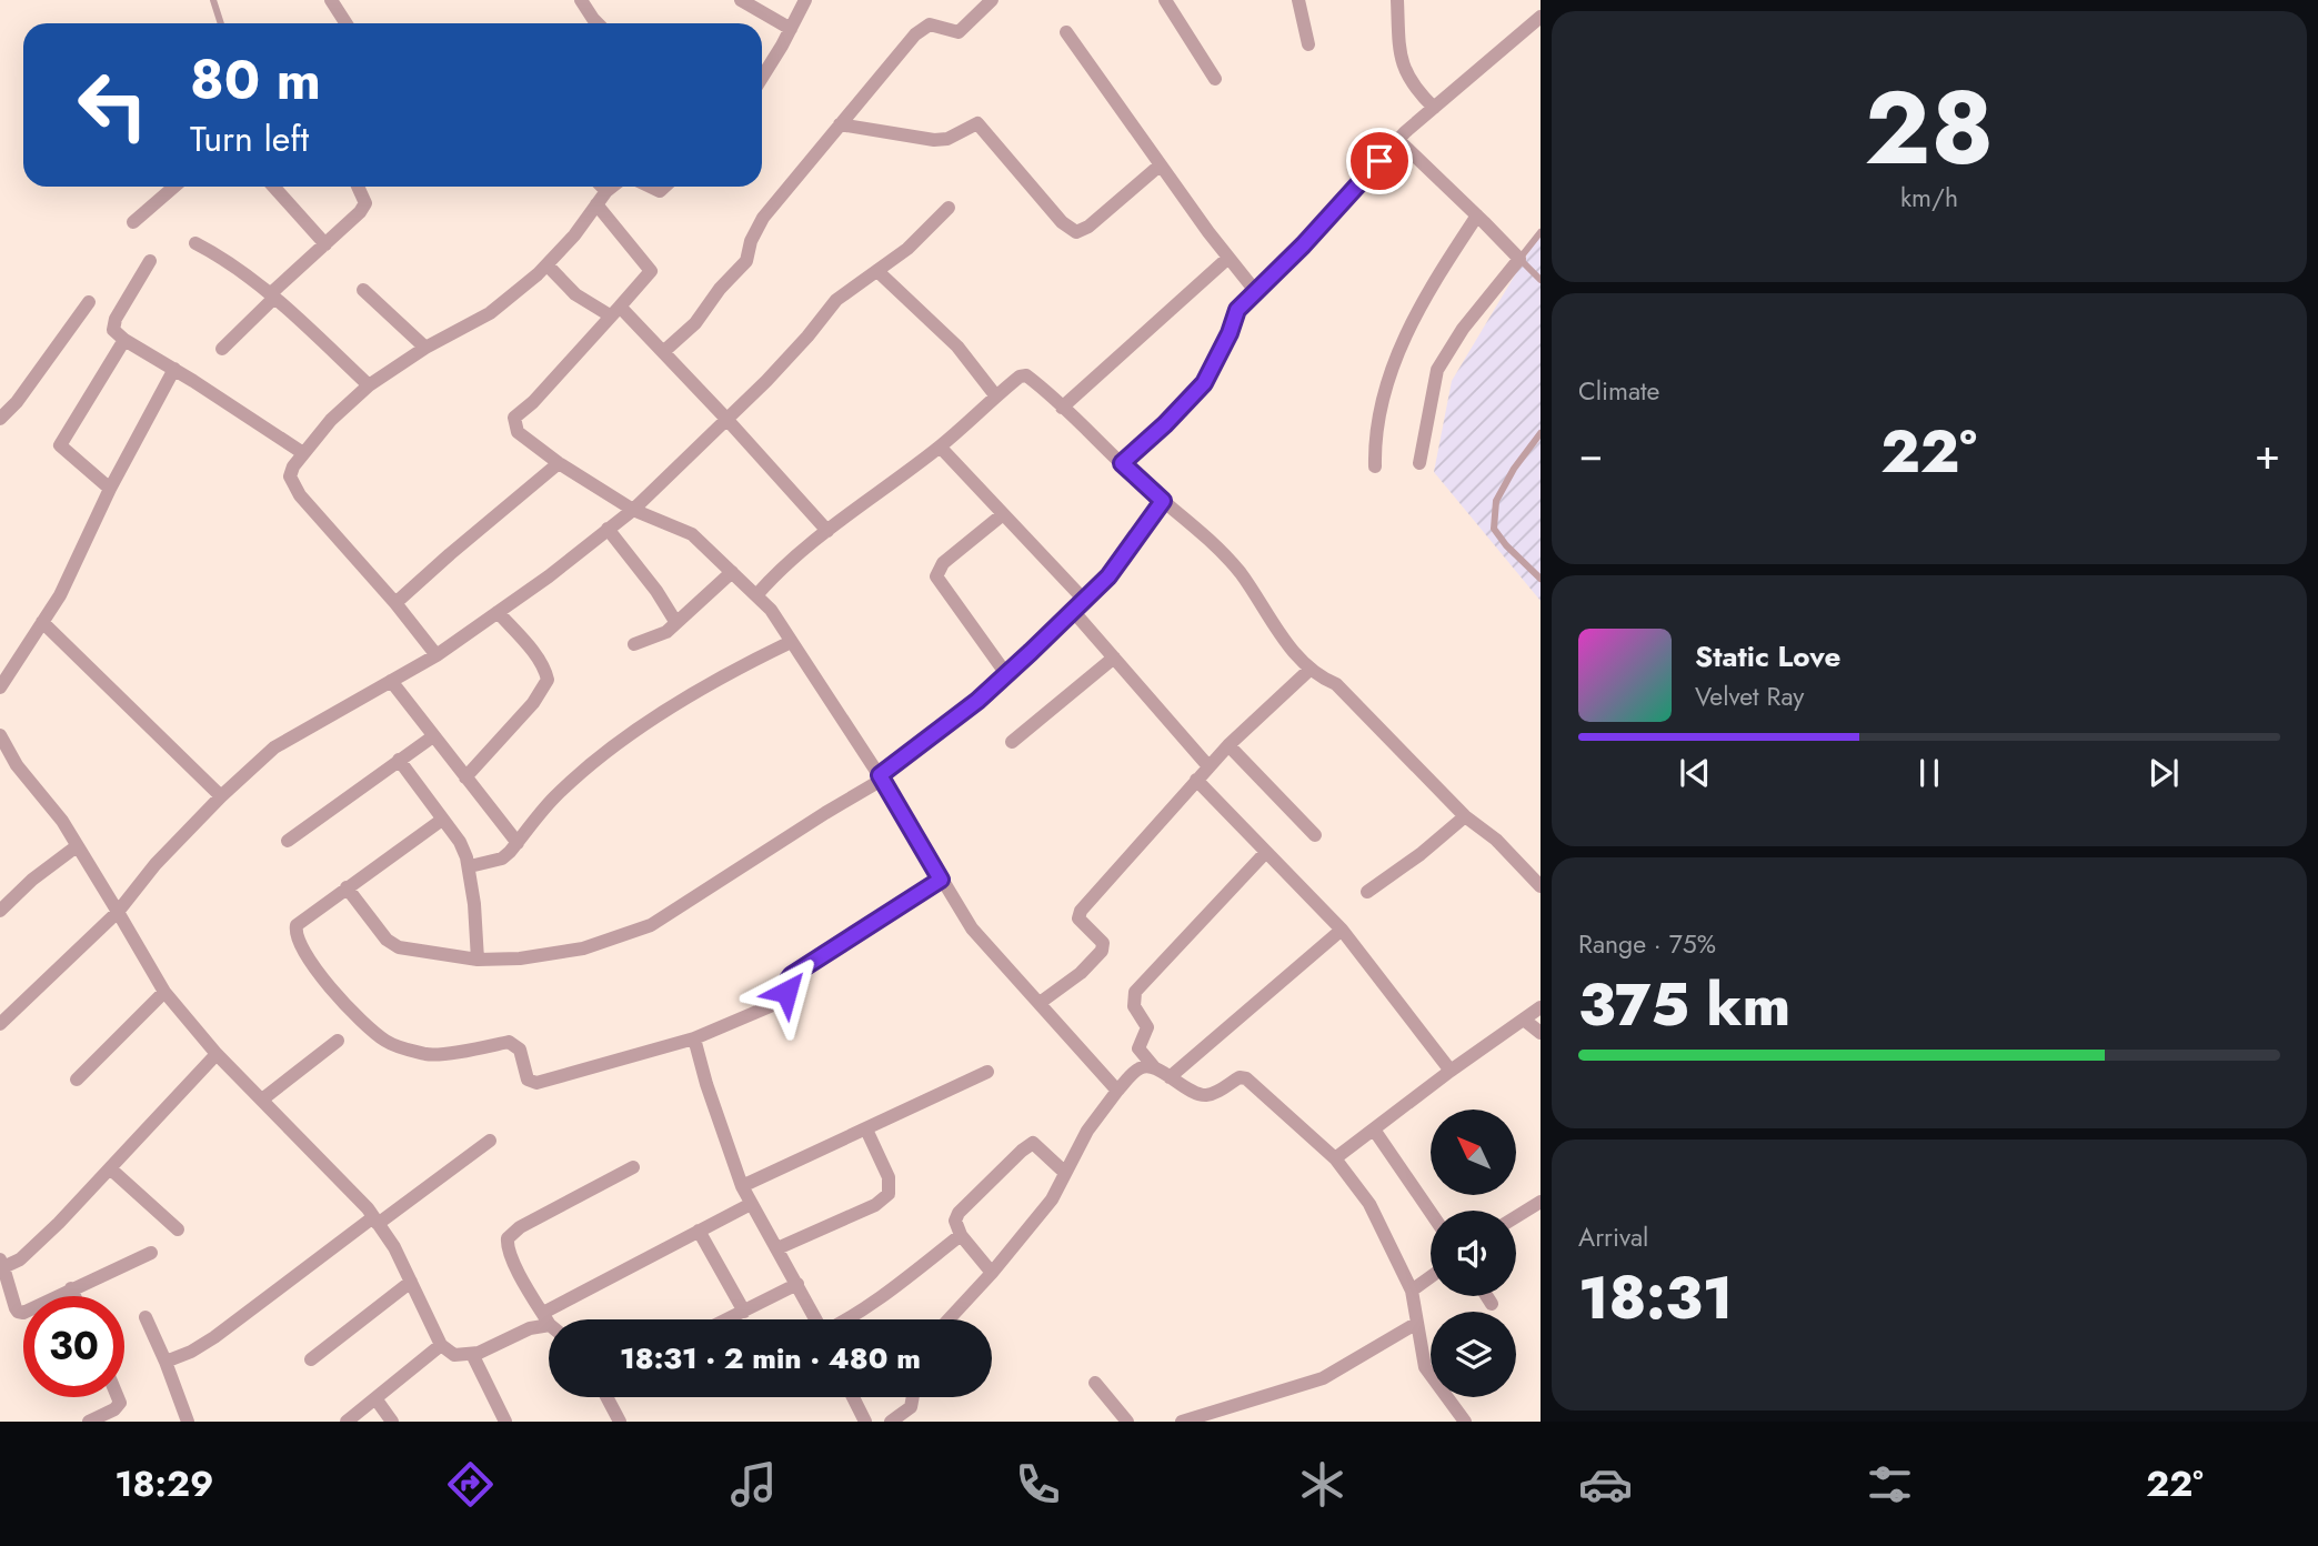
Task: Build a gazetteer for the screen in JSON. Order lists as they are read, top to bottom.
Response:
{
  "north": "top left",
  "page": {
    "tile": [
      ["28", "km/h"],
      "Climate",
      ["Range · 75%", "375 km"],
      ["Arrival", "18:31"]
    ],
    "turn": ["80 m", "Turn left"],
    "heat": ["−", "22°", "+"],
    "song": ["Static Love", "Velvet Ray"],
    "limit": "30",
    "trip": "18:31 · 2 min · 480 m",
    "tabs": ["18:29", "22°"]
  }
}
